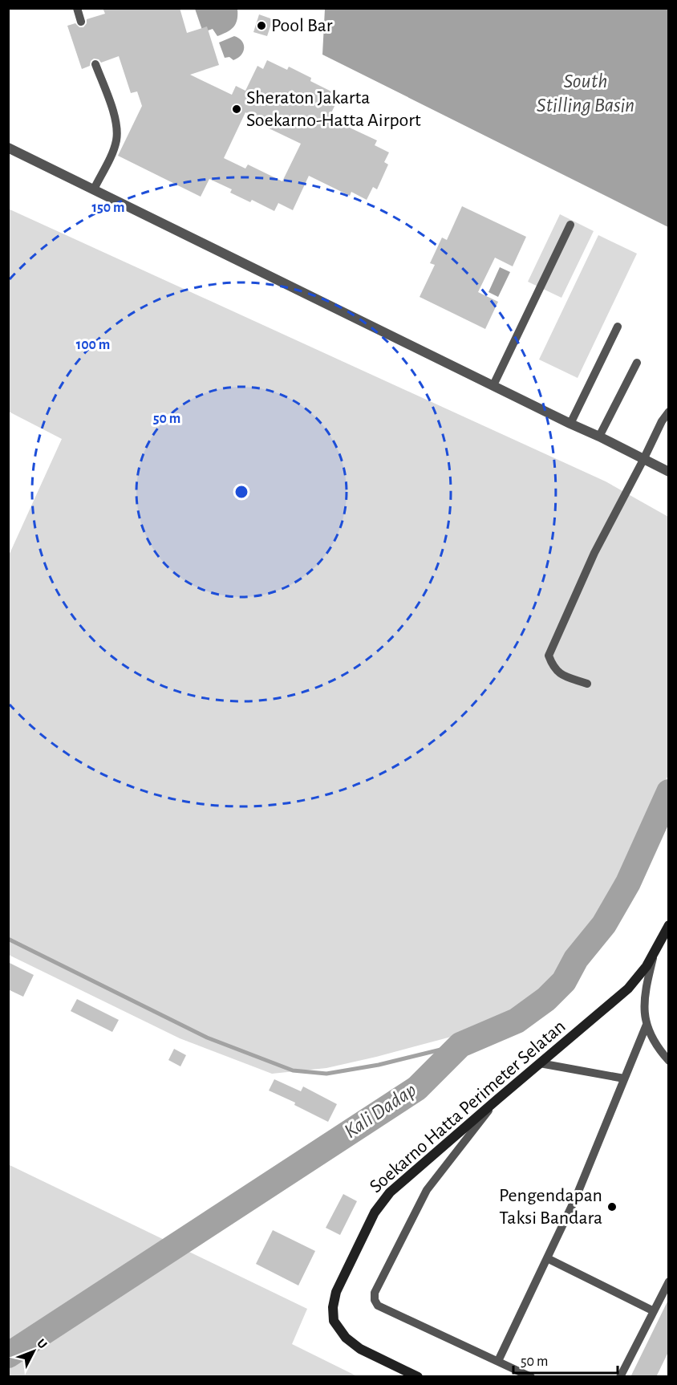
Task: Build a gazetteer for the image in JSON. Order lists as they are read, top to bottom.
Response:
{
  "streets": {
    "main road": ["Soekarno Hatta Perimeter Selatan"]
  },
  "water": ["South Stilling Basin", "Kali Dadap"],
  "places": ["Pool Bar", "Sheraton Jakarta Soekarno-Hatta Airport", "Pengendapan Taksi Bandara"],
  "scale_bar": "50 m",
  "north": "top right",
  "rings": ["150 m", "100 m", "50 m"]
}
